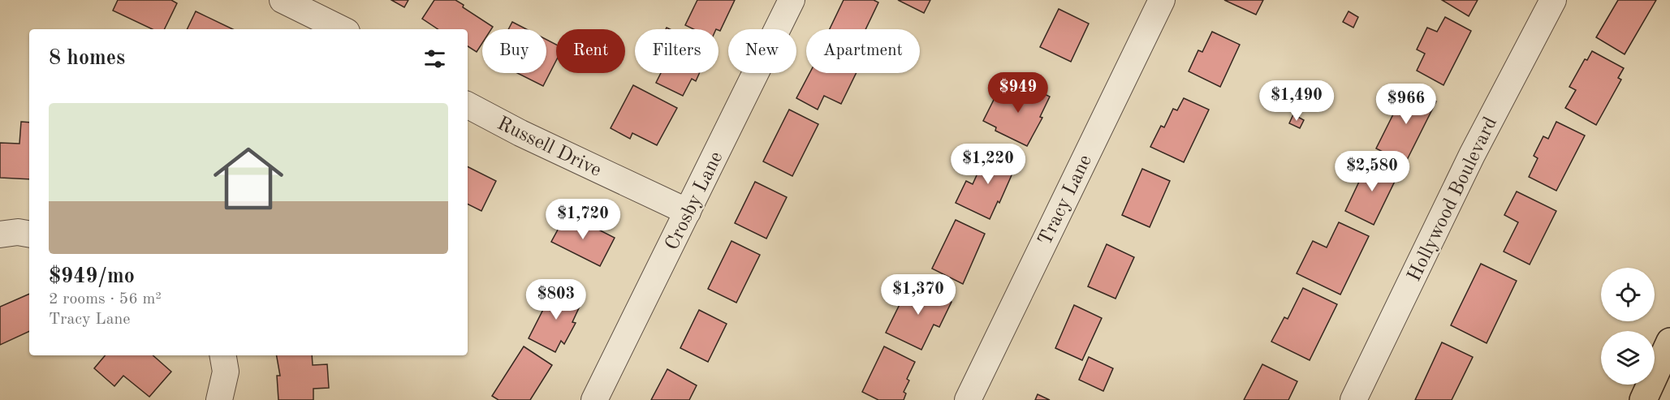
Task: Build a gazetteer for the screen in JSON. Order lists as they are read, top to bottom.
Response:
{
  "streets": {
    "street": [
      "Russell Drive",
      "Hollywood Boulevard",
      "Tracy Lane",
      "Crosby Lane"
    ]
  },
  "crossings": [
    ["Russell Drive", "Crosby Lane"]
  ],
  "page": {
    "chip": [
      "Buy",
      "Rent",
      "Filters",
      "New",
      "Apartment"
    ],
    "heading": "8 homes",
    "price": [
      "$949",
      "$1,490",
      "$966",
      "$1,220",
      "$2,580",
      "$1,720",
      "$1,370",
      "$803"
    ],
    "list": [
      {
        "name": "$949/mo",
        "note": "2 rooms · 56 m² · Tracy Lane"
      }
    ]
  }
}
